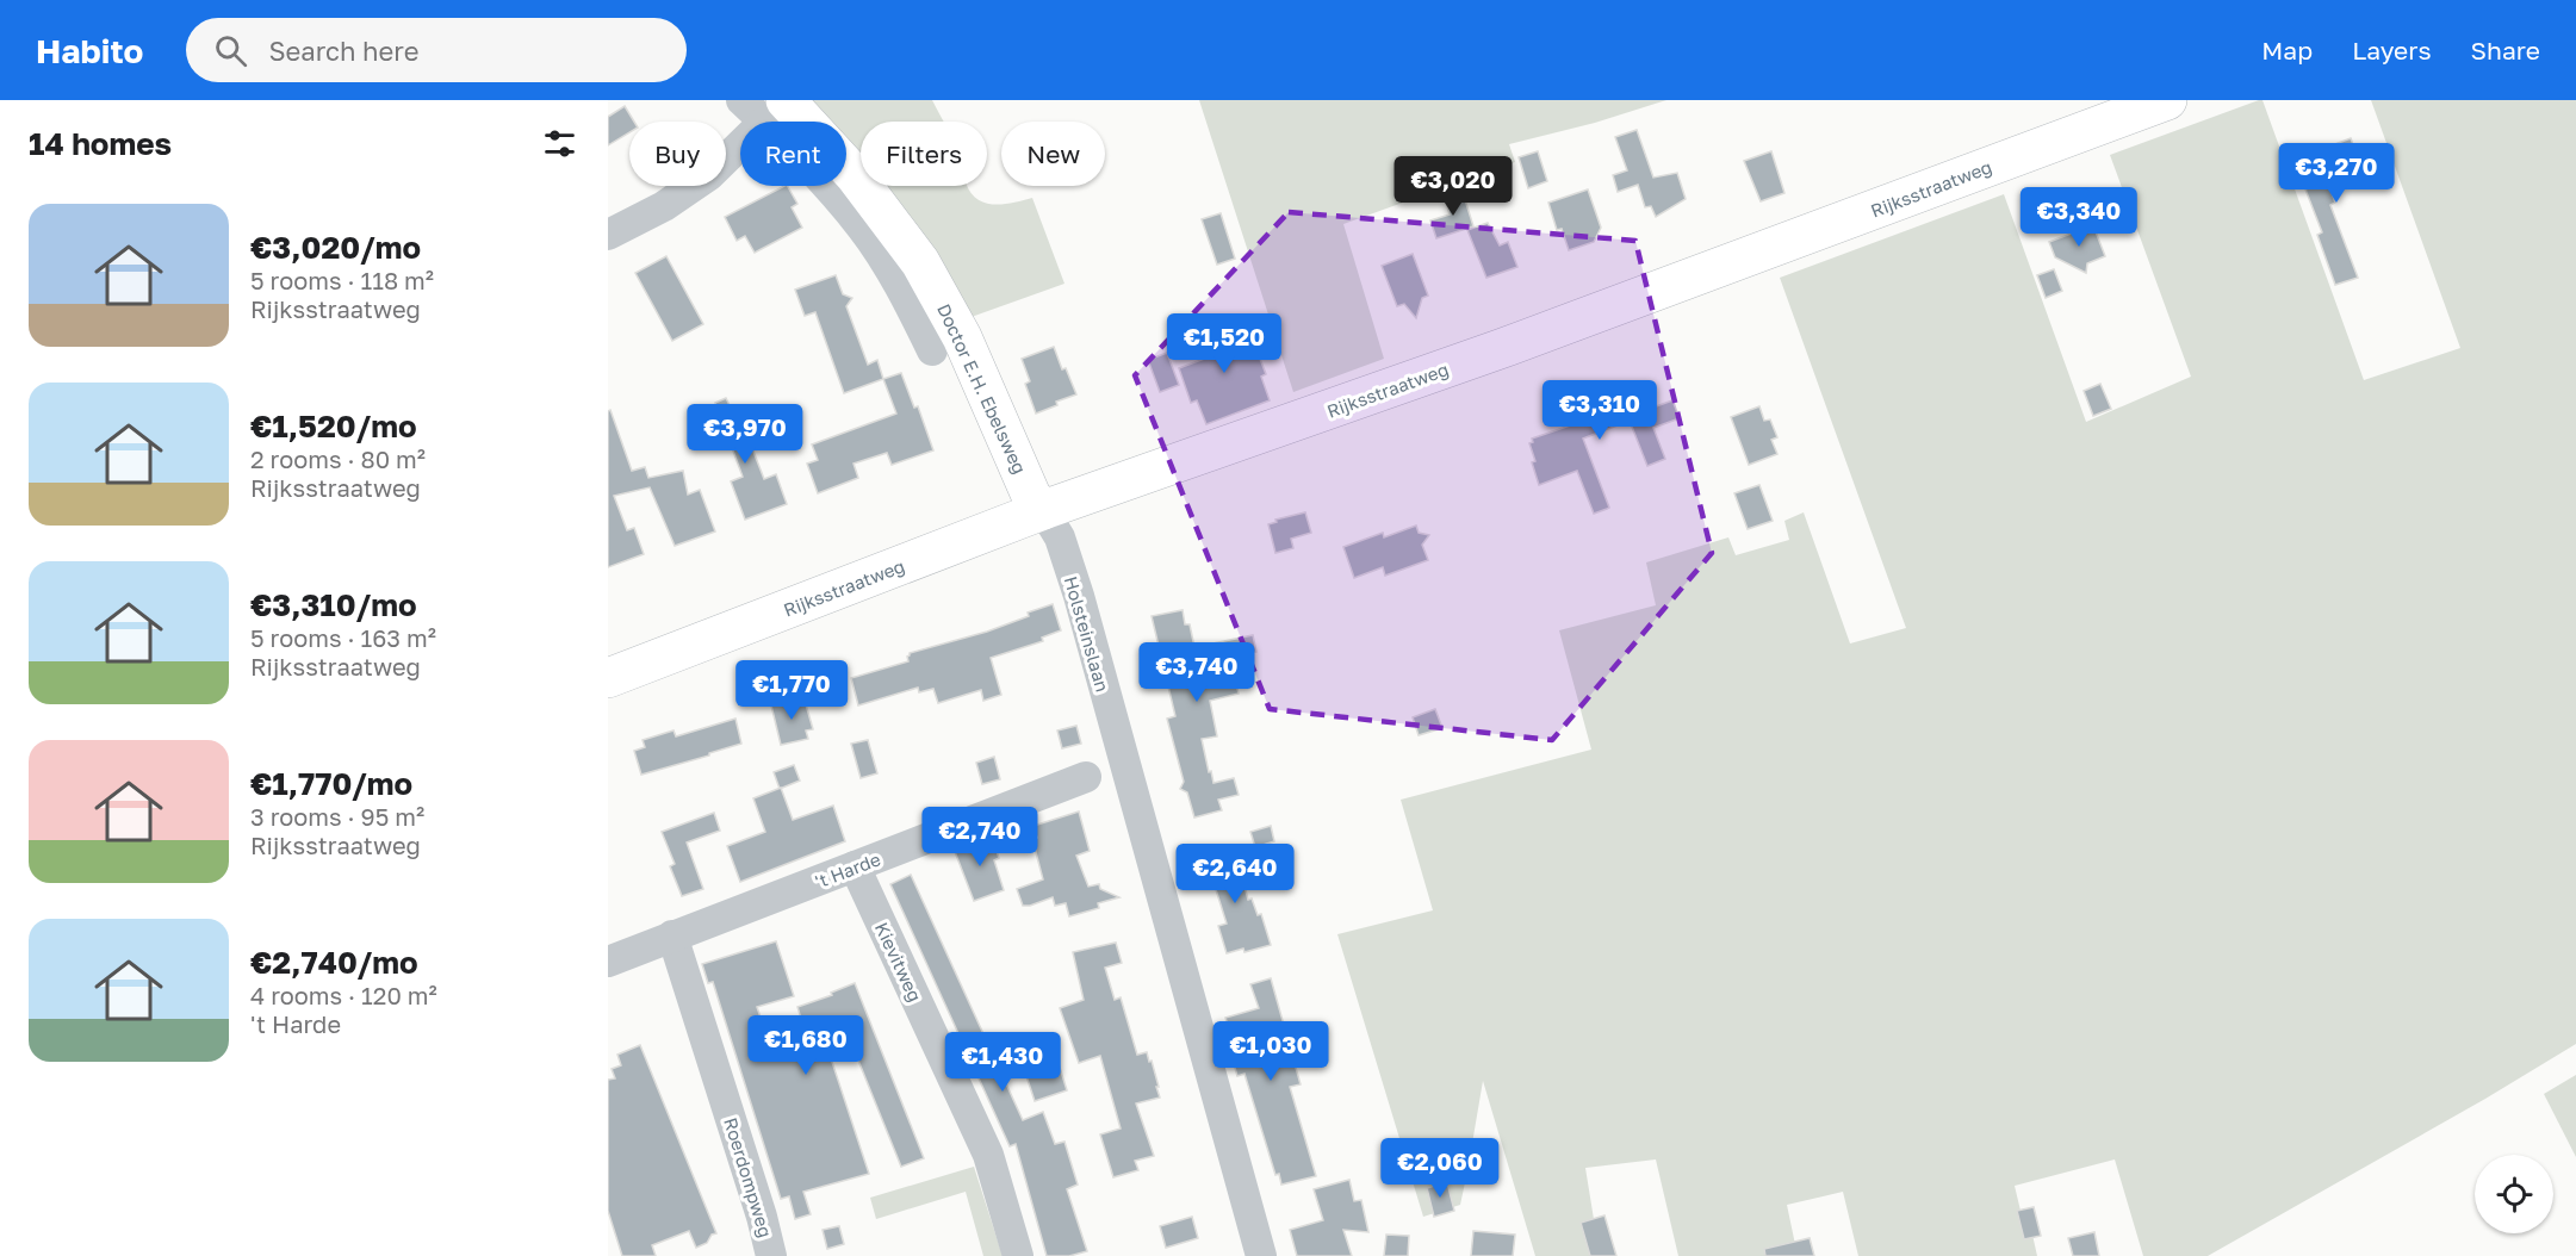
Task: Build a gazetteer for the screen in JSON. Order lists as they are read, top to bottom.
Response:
{
  "streets": {
    "main road": ["Rijksstraatweg", "Doctor E.H. Ebelsweg"],
    "street": [
      "Holsteinslaan",
      "'t Harde",
      "Kievitweg",
      "Roerdompweg"
    ]
  },
  "crossings": [
    ["Rijksstraatweg", "Doctor E.H. Ebelsweg"],
    ["Rijksstraatweg", "Holsteinslaan"],
    ["Doctor E.H. Ebelsweg", "Holsteinslaan"],
    ["'t Harde", "Kievitweg"],
    ["'t Harde", "Roerdompweg"]
  ],
  "page": {
    "header": "Habito",
    "search": "Search here",
    "nav": ["Map", "Layers", "Share"],
    "heading": "14 homes",
    "chip": [
      "Buy",
      "Rent",
      "Filters",
      "New"
    ],
    "price": [
      "€3,270",
      "€3,020",
      "€3,340",
      "€1,520",
      "€3,310",
      "€3,970",
      "€3,740",
      "€1,770",
      "€2,740",
      "€2,640",
      "€1,680",
      "€1,030",
      "€1,430",
      "€2,060"
    ],
    "list": [
      {
        "name": "€3,020/mo",
        "note": "5 rooms · 118 m² · Rijksstraatweg"
      },
      {
        "name": "€1,520/mo",
        "note": "2 rooms · 80 m² · Rijksstraatweg"
      },
      {
        "name": "€3,310/mo",
        "note": "5 rooms · 163 m² · Rijksstraatweg"
      },
      {
        "name": "€1,770/mo",
        "note": "3 rooms · 95 m² · Rijksstraatweg"
      },
      {
        "name": "€2,740/mo",
        "note": "4 rooms · 120 m² · 't Harde"
      }
    ]
  }
}
